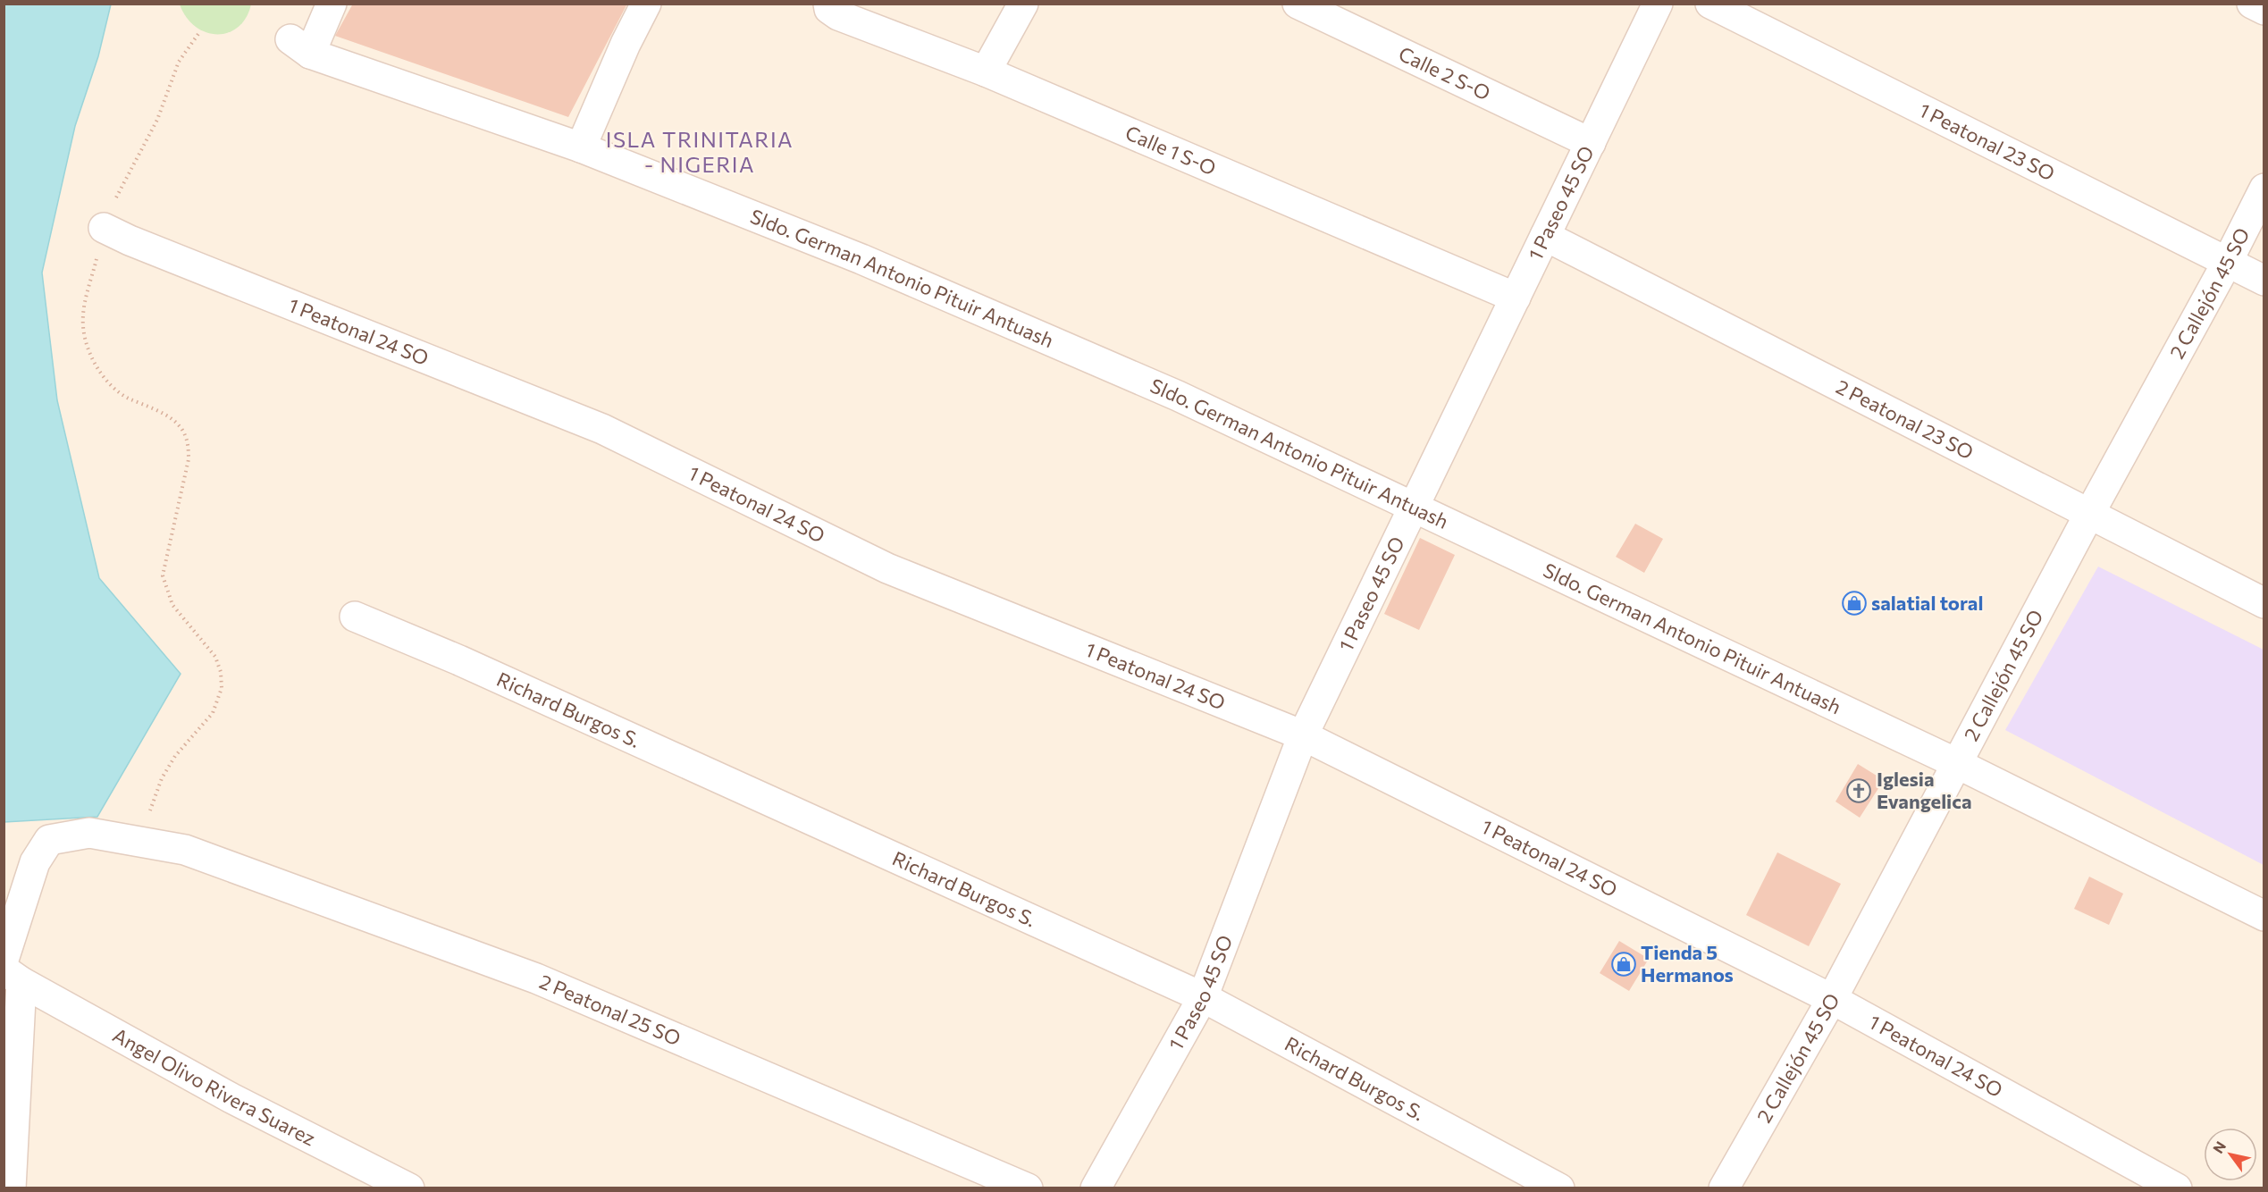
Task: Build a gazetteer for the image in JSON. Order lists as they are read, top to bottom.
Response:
{
  "streets": {
    "street": [
      "Calle 2 S-O",
      "1 Peatonal 23 SO",
      "Calle 1 S-O",
      "1 Paseo 45 SO",
      "Sldo. German Antonio Pituir Antuash",
      "2 Callejón 45 SO",
      "1 Peatonal 24 SO",
      "2 Peatonal 23 SO",
      "Richard Burgos S.",
      "2 Peatonal 25 SO",
      "Angel Olivo Rivera Suarez"
    ]
  },
  "crossings": [
    ["Calle 2 S-O", "1 Paseo 45 SO"],
    ["1 Peatonal 23 SO", "2 Callejón 45 SO"],
    ["Calle 1 S-O", "1 Paseo 45 SO"],
    ["1 Paseo 45 SO", "Sldo. German Antonio Pituir Antuash"],
    ["1 Paseo 45 SO", "1 Peatonal 24 SO"],
    ["1 Paseo 45 SO", "2 Peatonal 23 SO"],
    ["1 Paseo 45 SO", "Richard Burgos S."],
    ["Sldo. German Antonio Pituir Antuash", "2 Callejón 45 SO"],
    ["2 Callejón 45 SO", "1 Peatonal 24 SO"],
    ["2 Callejón 45 SO", "2 Peatonal 23 SO"],
    ["2 Peatonal 25 SO", "Angel Olivo Rivera Suarez"]
  ],
  "districts": ["ISLA TRINITARIA - NIGERIA"],
  "places": {
    "shop": ["salatial toral", "Tienda 5 Hermanos"],
    "church": ["Iglesia Evangelica"]
  },
  "north": "top left"
}
